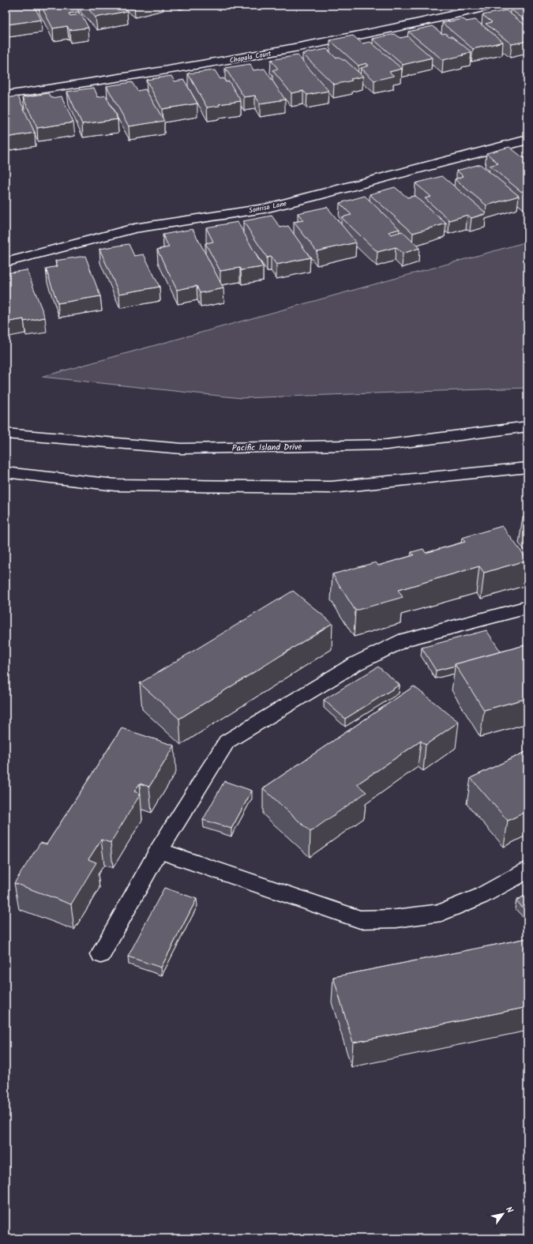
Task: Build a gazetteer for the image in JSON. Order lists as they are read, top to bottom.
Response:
{
  "streets": {
    "street": ["Chapala Court", "Sonrisa Lane", "Pacific Island Drive"]
  },
  "north": "top right"
}
